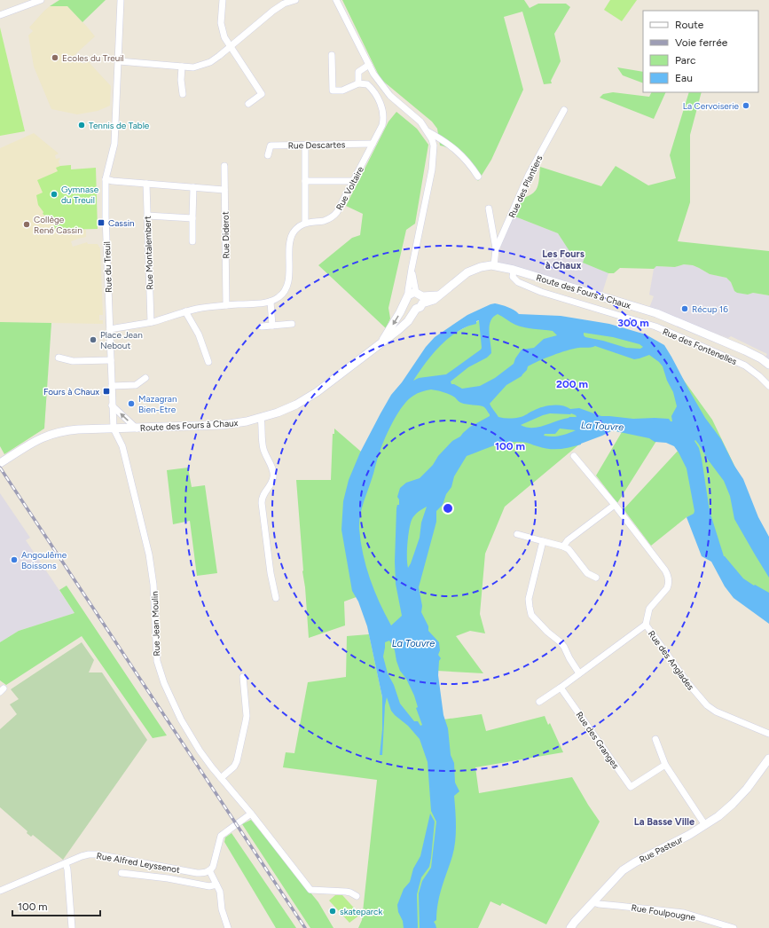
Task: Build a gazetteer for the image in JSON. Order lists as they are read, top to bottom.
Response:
{
  "streets": {
    "street": [
      "Rue Descartes",
      "Rue des Plantiers",
      "Rue Voltaire",
      "Rue Diderot",
      "Rue Montalembert",
      "Rue du Treuil",
      "Route des Fours à Chaux",
      "Rue des Fontenelles",
      "Rue Jean Moulin",
      "Rue des Anglades",
      "Rue des Granges",
      "Rue Pasteur",
      "Rue Alfred Leyssenot",
      "Rue Foulpougne"
    ]
  },
  "crossings": [
    ["Rue Descartes", "Rue Voltaire"],
    ["Rue des Plantiers", "Route des Fours à Chaux"],
    ["Rue du Treuil", "Route des Fours à Chaux"],
    ["Rue du Treuil", "Rue Jean Moulin"],
    ["Route des Fours à Chaux", "Rue des Fontenelles"],
    ["Route des Fours à Chaux", "Rue Jean Moulin"],
    ["Rue Pasteur", "Rue Foulpougne"]
  ],
  "districts": ["Les Fours à Chaux", "La Basse Ville"],
  "water": ["La Touvre"],
  "places": {
    "other": [
      "Ecoles du Treuil",
      "La Cervoiserie",
      "Tennis de Table",
      "Gymnase du Treuil",
      "Collège René Cassin",
      "Récup 16",
      "Place Jean Nebout",
      "Mazagran Bien-Etre",
      "Angoulême Boissons",
      "skateparck"
    ],
    "transit": ["Cassin", "Fours à Chaux"]
  },
  "legend": [
    "Route",
    "Voie ferrée",
    "Parc",
    "Eau"
  ],
  "scale_bar": "100 m",
  "rings": ["300 m", "200 m", "100 m"]
}
